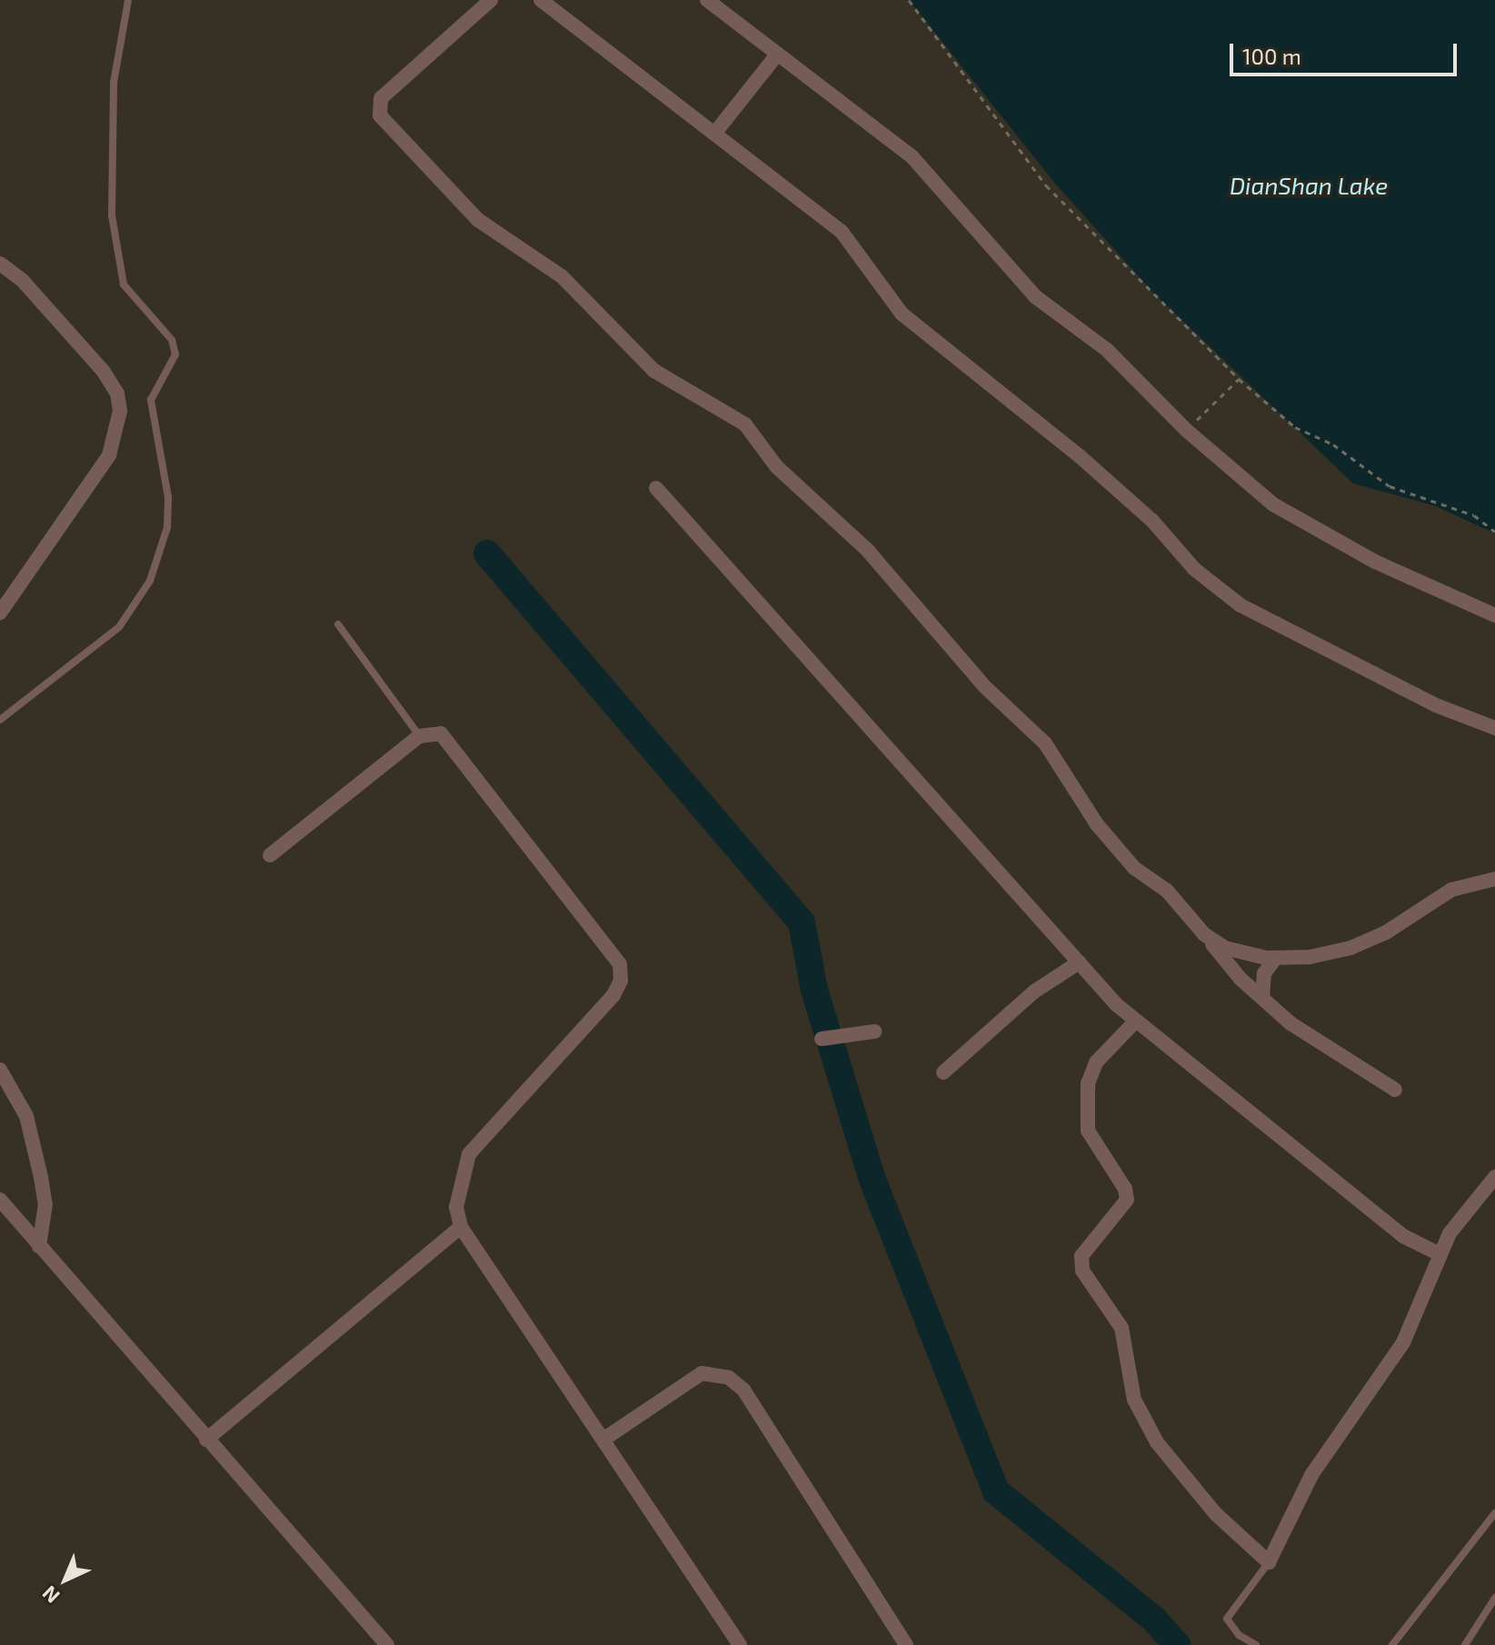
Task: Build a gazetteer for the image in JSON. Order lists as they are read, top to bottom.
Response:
{
  "water": ["DianShan Lake"],
  "scale_bar": "100 m",
  "north": "bottom left"
}
